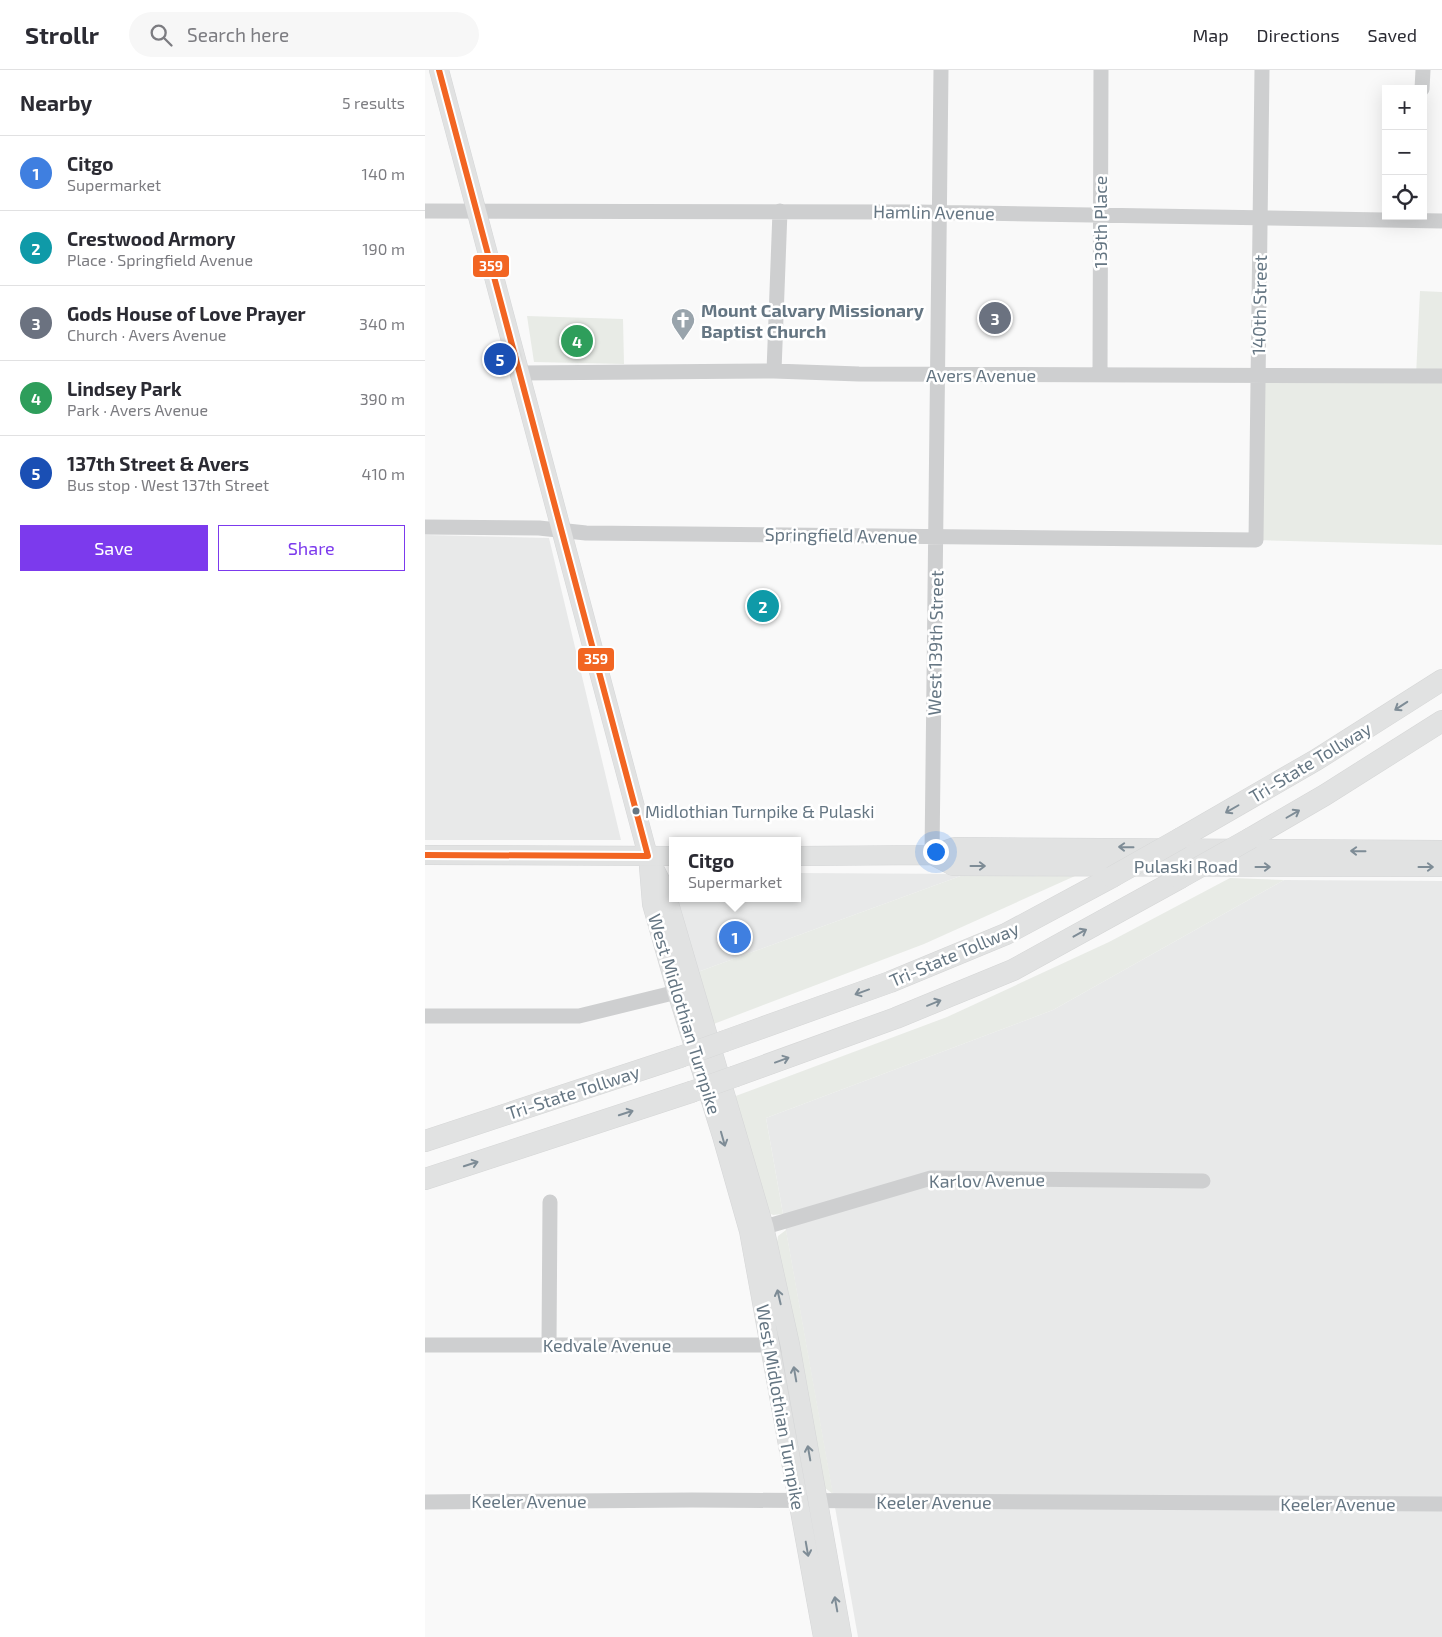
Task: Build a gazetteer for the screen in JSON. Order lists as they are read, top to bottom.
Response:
{
  "streets": {
    "highway": ["Tri-State Tollway"],
    "main road": ["Pulaski Road", "West Midlothian Turnpike"],
    "street": [
      "Hamlin Avenue",
      "139th Place",
      "140th Street",
      "Avers Avenue",
      "Springfield Avenue",
      "West 139th Street",
      "Karlov Avenue",
      "Kedvale Avenue",
      "Keeler Avenue"
    ]
  },
  "crossings": [
    ["Hamlin Avenue", "139th Place"],
    ["Hamlin Avenue", "140th Street"],
    ["Hamlin Avenue", "West 139th Street"],
    ["139th Place", "Avers Avenue"],
    ["140th Street", "Avers Avenue"],
    ["140th Street", "Springfield Avenue"],
    ["Avers Avenue", "West 139th Street"],
    ["Springfield Avenue", "West 139th Street"],
    ["West 139th Street", "Pulaski Road"],
    ["West Midlothian Turnpike", "Karlov Avenue"],
    ["West Midlothian Turnpike", "Kedvale Avenue"],
    ["West Midlothian Turnpike", "Keeler Avenue"]
  ],
  "places": {
    "church": ["Mount Calvary Missionary Baptist Church"],
    "other": ["Midlothian Turnpike & Pulaski"]
  },
  "lines": ["transit line 359"],
  "page": {
    "header": "Strollr",
    "search": "Search here",
    "nav": ["Map", "Directions", "Saved"],
    "heading": ["Nearby", "5 results"],
    "map_buttons": ["+", "−"],
    "list": [
      {
        "mark": "1",
        "name": "Citgo",
        "note": "Supermarket",
        "value": "140 m"
      },
      {
        "mark": "2",
        "name": "Crestwood Armory",
        "note": "Place · Springfield Avenue",
        "value": "190 m"
      },
      {
        "mark": "3",
        "name": "Gods House of Love Prayer",
        "note": "Church · Avers Avenue",
        "value": "340 m"
      },
      {
        "mark": "4",
        "name": "Lindsey Park",
        "note": "Park · Avers Avenue",
        "value": "390 m"
      },
      {
        "mark": "5",
        "name": "137th Street & Avers",
        "note": "Bus stop · West 137th Street",
        "value": "410 m"
      }
    ],
    "pins": [
      "3",
      "4",
      "5",
      "2",
      "1"
    ],
    "buttons": ["Save", "Share"],
    "popup": ["Citgo", "Supermarket"]
  }
}
